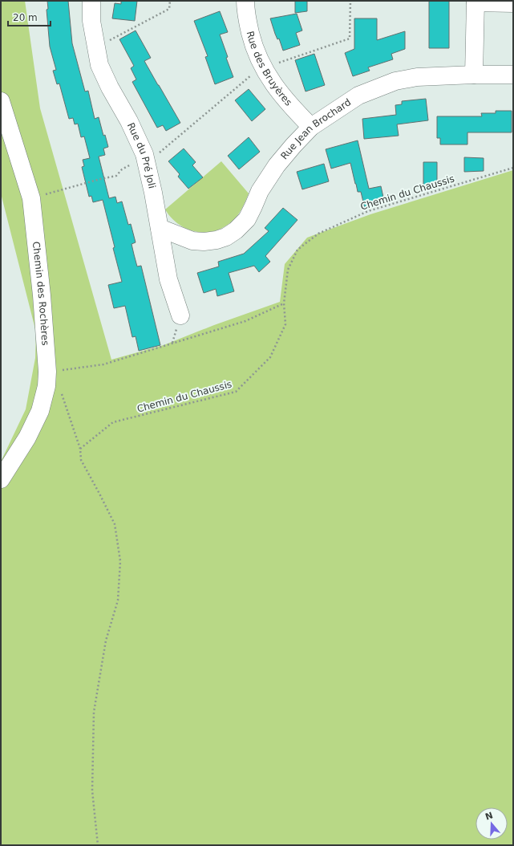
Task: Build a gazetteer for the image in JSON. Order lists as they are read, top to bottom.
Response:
{
  "streets": {
    "street": [
      "Rue des Bruyères",
      "Rue Jean Brochard",
      "Rue du Pré Joli",
      "Chemin des Rochères"
    ],
    "path": ["Chemin du Chaussis"]
  },
  "crossings": [
    ["Rue des Bruyères", "Rue Jean Brochard"],
    ["Rue Jean Brochard", "Rue du Pré Joli"]
  ],
  "scale_bar": "20 m",
  "north": "top"
}
